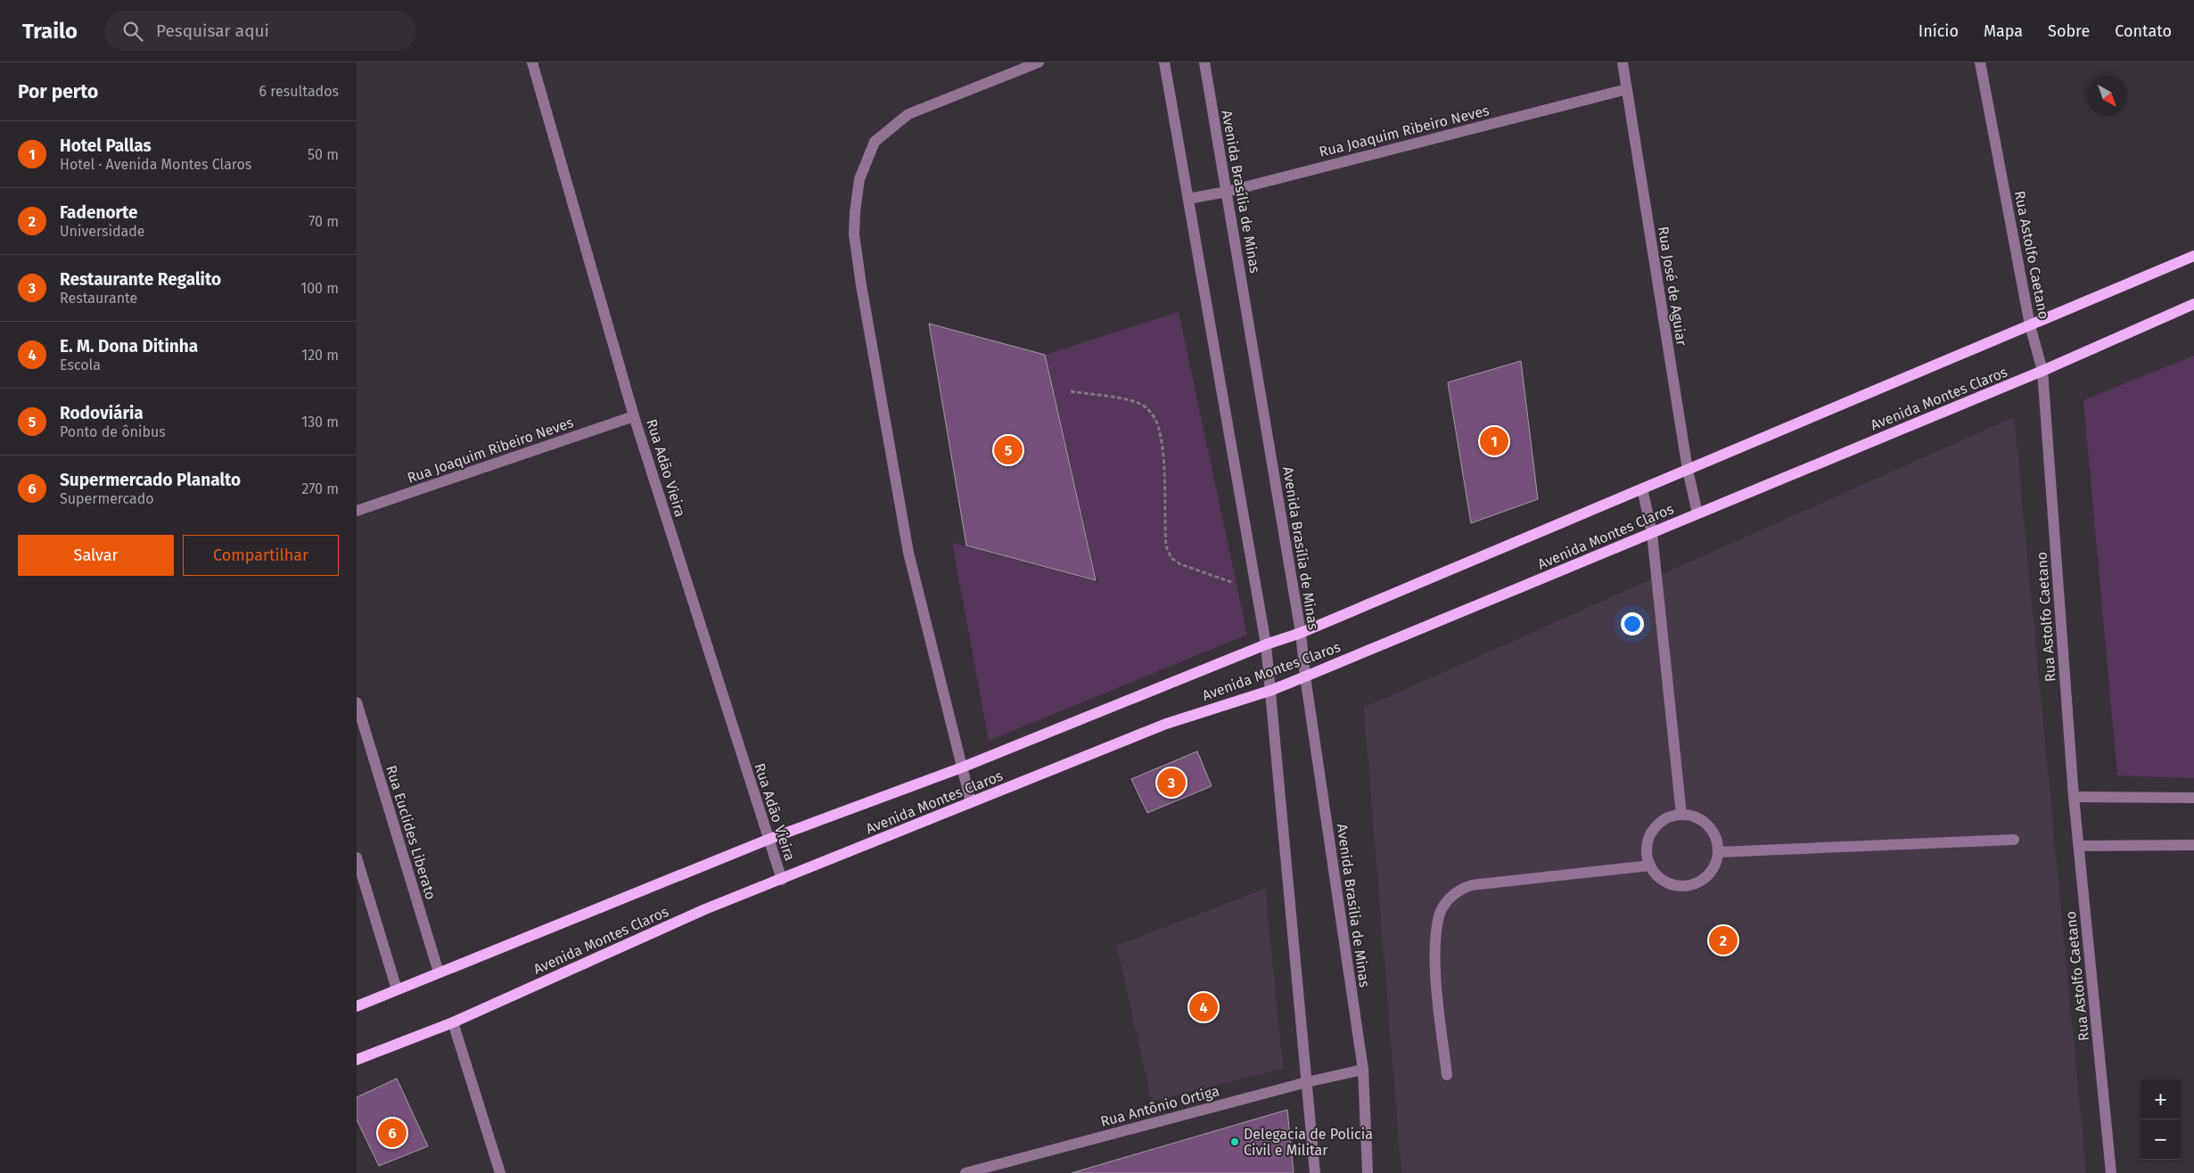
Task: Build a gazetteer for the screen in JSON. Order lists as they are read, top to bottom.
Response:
{
  "streets": {
    "main road": ["Avenida Montes Claros"],
    "street": [
      "Rua Joaquim Ribeiro Neves",
      "Avenida Brasília de Minas",
      "Rua Astolfo Caetano",
      "Rua José de Aguiar",
      "Rua Adão Vieira",
      "Rua Euclides Liberato",
      "Rua Antônio Ortiga"
    ]
  },
  "crossings": [
    ["Rua Joaquim Ribeiro Neves", "Avenida Brasília de Minas"],
    ["Rua Joaquim Ribeiro Neves", "Rua José de Aguiar"],
    ["Rua Joaquim Ribeiro Neves", "Rua Adão Vieira"],
    ["Avenida Brasília de Minas", "Avenida Montes Claros"],
    ["Avenida Brasília de Minas", "Rua Antônio Ortiga"],
    ["Rua Astolfo Caetano", "Avenida Montes Claros"],
    ["Rua José de Aguiar", "Avenida Montes Claros"],
    ["Avenida Montes Claros", "Rua Adão Vieira"],
    ["Avenida Montes Claros", "Rua Euclides Liberato"]
  ],
  "places": ["Delegacia de Policia Civil e Militar"],
  "north": "bottom right",
  "page": {
    "header": "Trailo",
    "search": "Pesquisar aqui",
    "nav": [
      "Início",
      "Mapa",
      "Sobre",
      "Contato"
    ],
    "heading": ["Por perto", "6 resultados"],
    "list": [
      {
        "mark": "1",
        "name": "Hotel Pallas",
        "note": "Hotel · Avenida Montes Claros",
        "value": "50 m"
      },
      {
        "mark": "2",
        "name": "Fadenorte",
        "note": "Universidade",
        "value": "70 m"
      },
      {
        "mark": "3",
        "name": "Restaurante Regalito",
        "note": "Restaurante",
        "value": "100 m"
      },
      {
        "mark": "4",
        "name": "E. M. Dona Ditinha",
        "note": "Escola",
        "value": "120 m"
      },
      {
        "mark": "5",
        "name": "Rodoviária",
        "note": "Ponto de ônibus",
        "value": "130 m"
      },
      {
        "mark": "6",
        "name": "Supermercado Planalto",
        "note": "Supermercado",
        "value": "270 m"
      }
    ],
    "pins": [
      "1",
      "5",
      "3",
      "2",
      "4",
      "6"
    ],
    "buttons": ["Salvar", "Compartilhar"],
    "map_buttons": ["+", "−"]
  }
}
